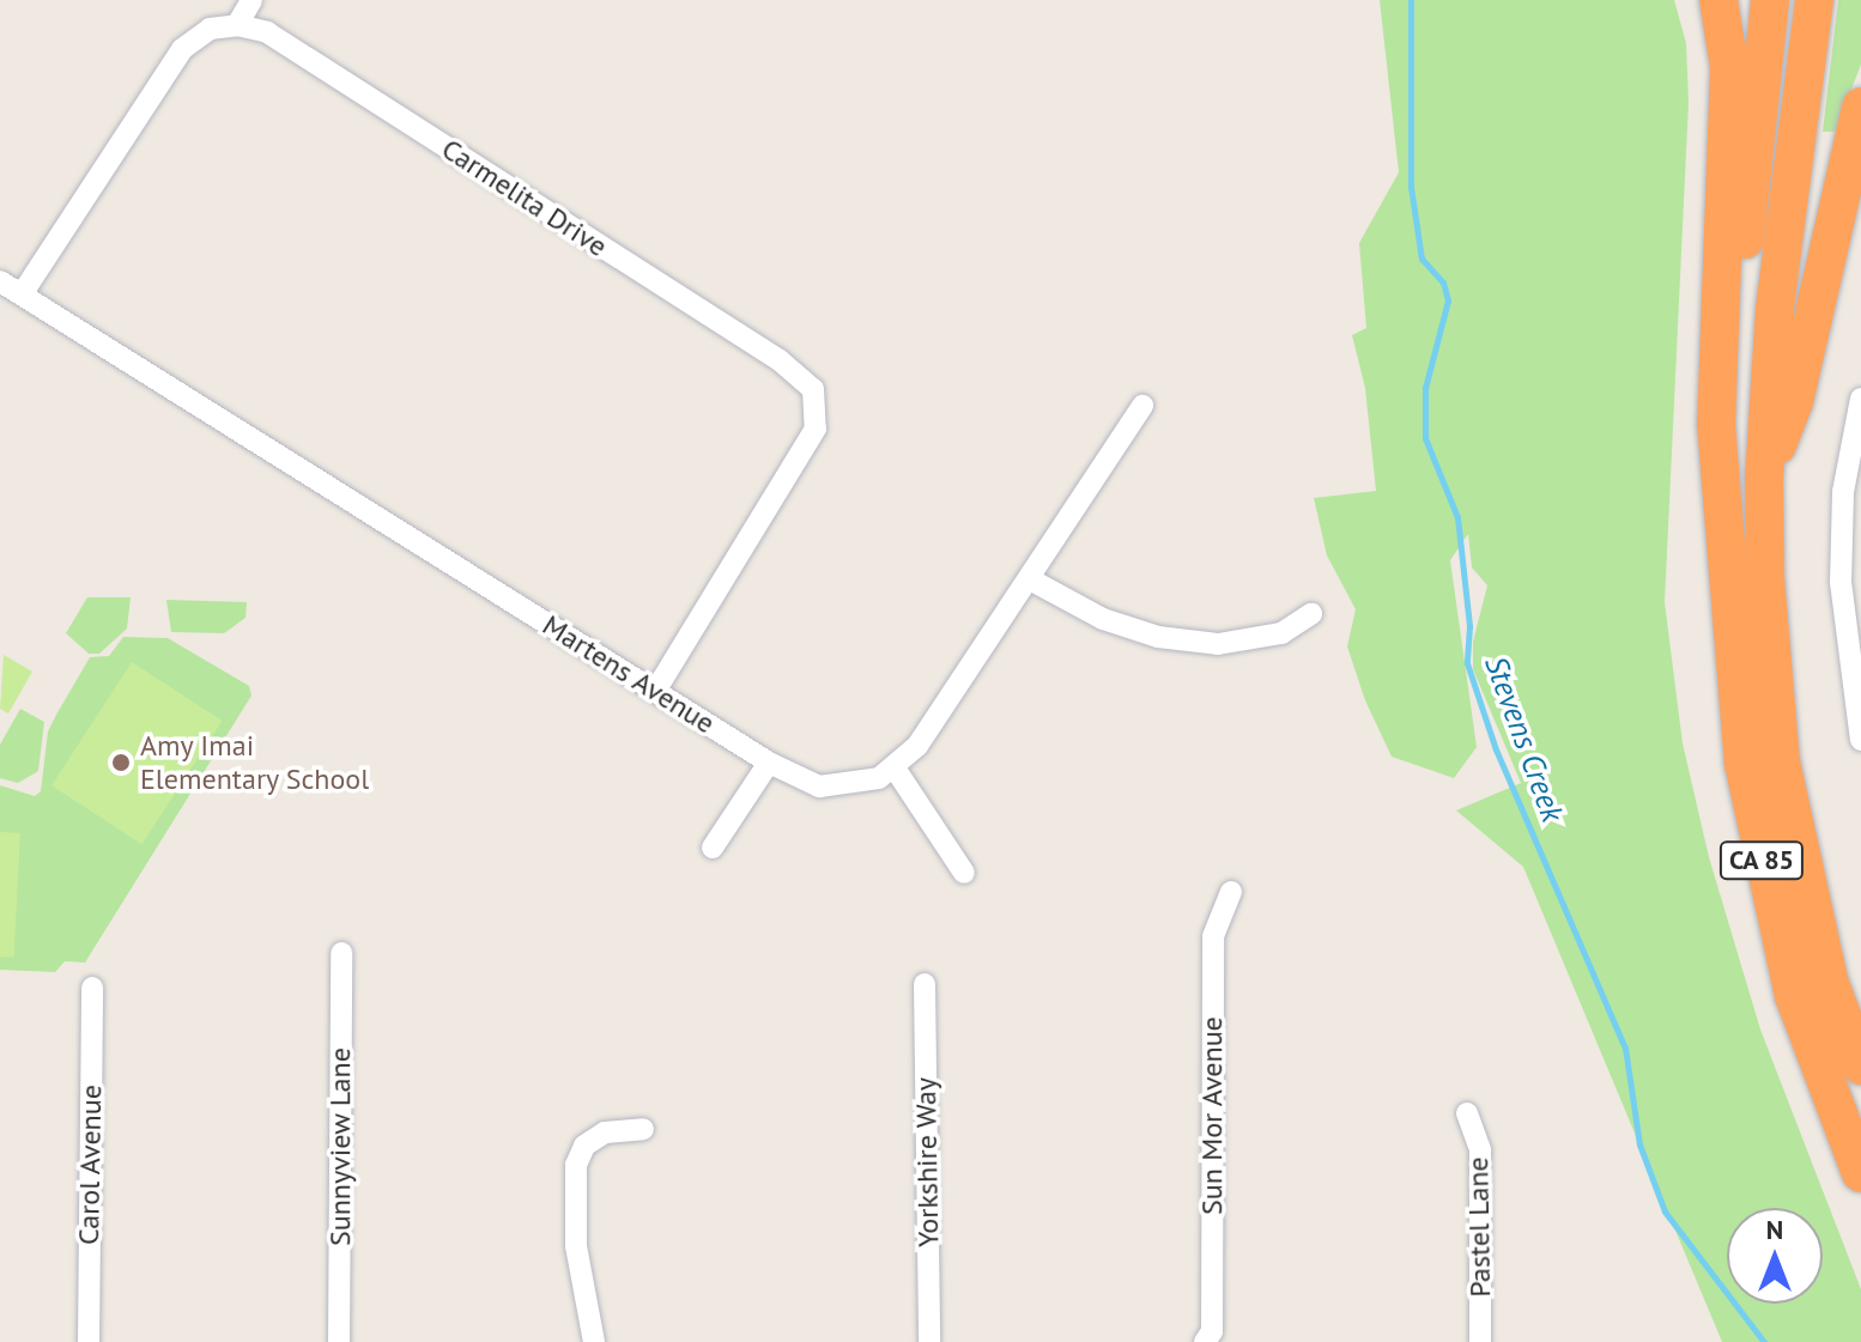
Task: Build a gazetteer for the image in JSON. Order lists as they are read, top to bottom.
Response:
{
  "streets": {
    "highway": ["CA 85"],
    "street": [
      "Carmelita Drive",
      "Martens Avenue",
      "Sun Mor Avenue",
      "Sunnyview Lane",
      "Yorkshire Way",
      "Carol Avenue",
      "Pastel Lane"
    ]
  },
  "crossings": [
    ["Carmelita Drive", "Martens Avenue"]
  ],
  "water": ["Stevens Creek"],
  "places": ["Amy Imai Elementary School"],
  "north": "top"
}
